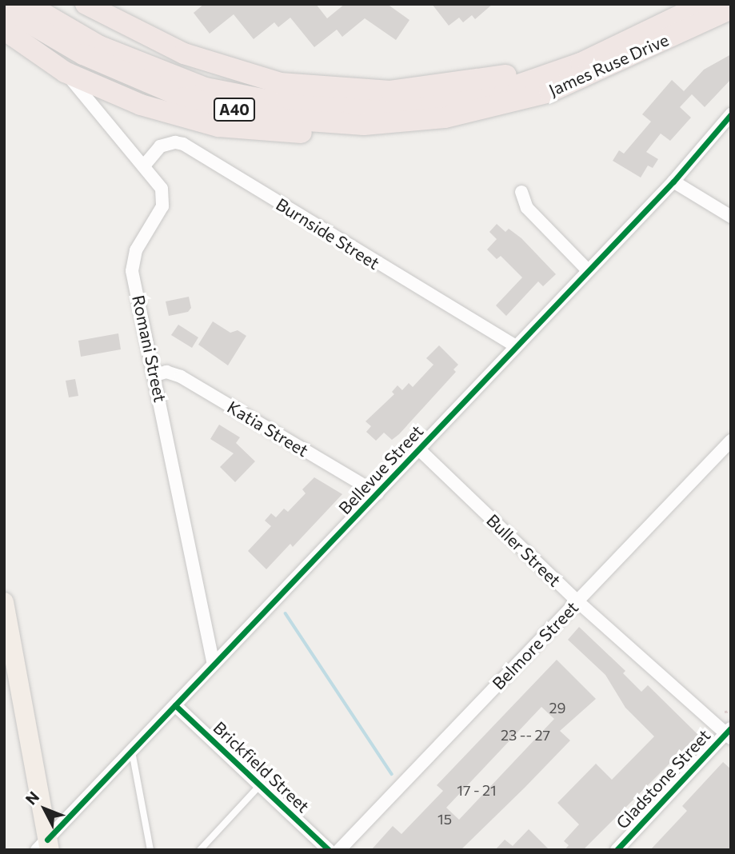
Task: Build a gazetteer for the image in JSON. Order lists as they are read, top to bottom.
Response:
{
  "streets": {
    "highway": ["James Ruse Drive", "A40"],
    "street": [
      "Burnside Street",
      "Romani Street",
      "Katia Street",
      "Bellevue Street",
      "Buller Street",
      "Belmore Street",
      "Brickfield Street",
      "Gladstone Street"
    ]
  },
  "crossings": [
    ["Burnside Street", "Romani Street"],
    ["Burnside Street", "Bellevue Street"],
    ["Romani Street", "Katia Street"],
    ["Romani Street", "Bellevue Street"],
    ["Katia Street", "Bellevue Street"],
    ["Bellevue Street", "Buller Street"],
    ["Bellevue Street", "Brickfield Street"],
    ["Buller Street", "Belmore Street"],
    ["Buller Street", "Gladstone Street"]
  ],
  "house_numbers": [
    "29",
    "23 -- 27",
    "17 - 21",
    "15"
  ],
  "north": "top left"
}
